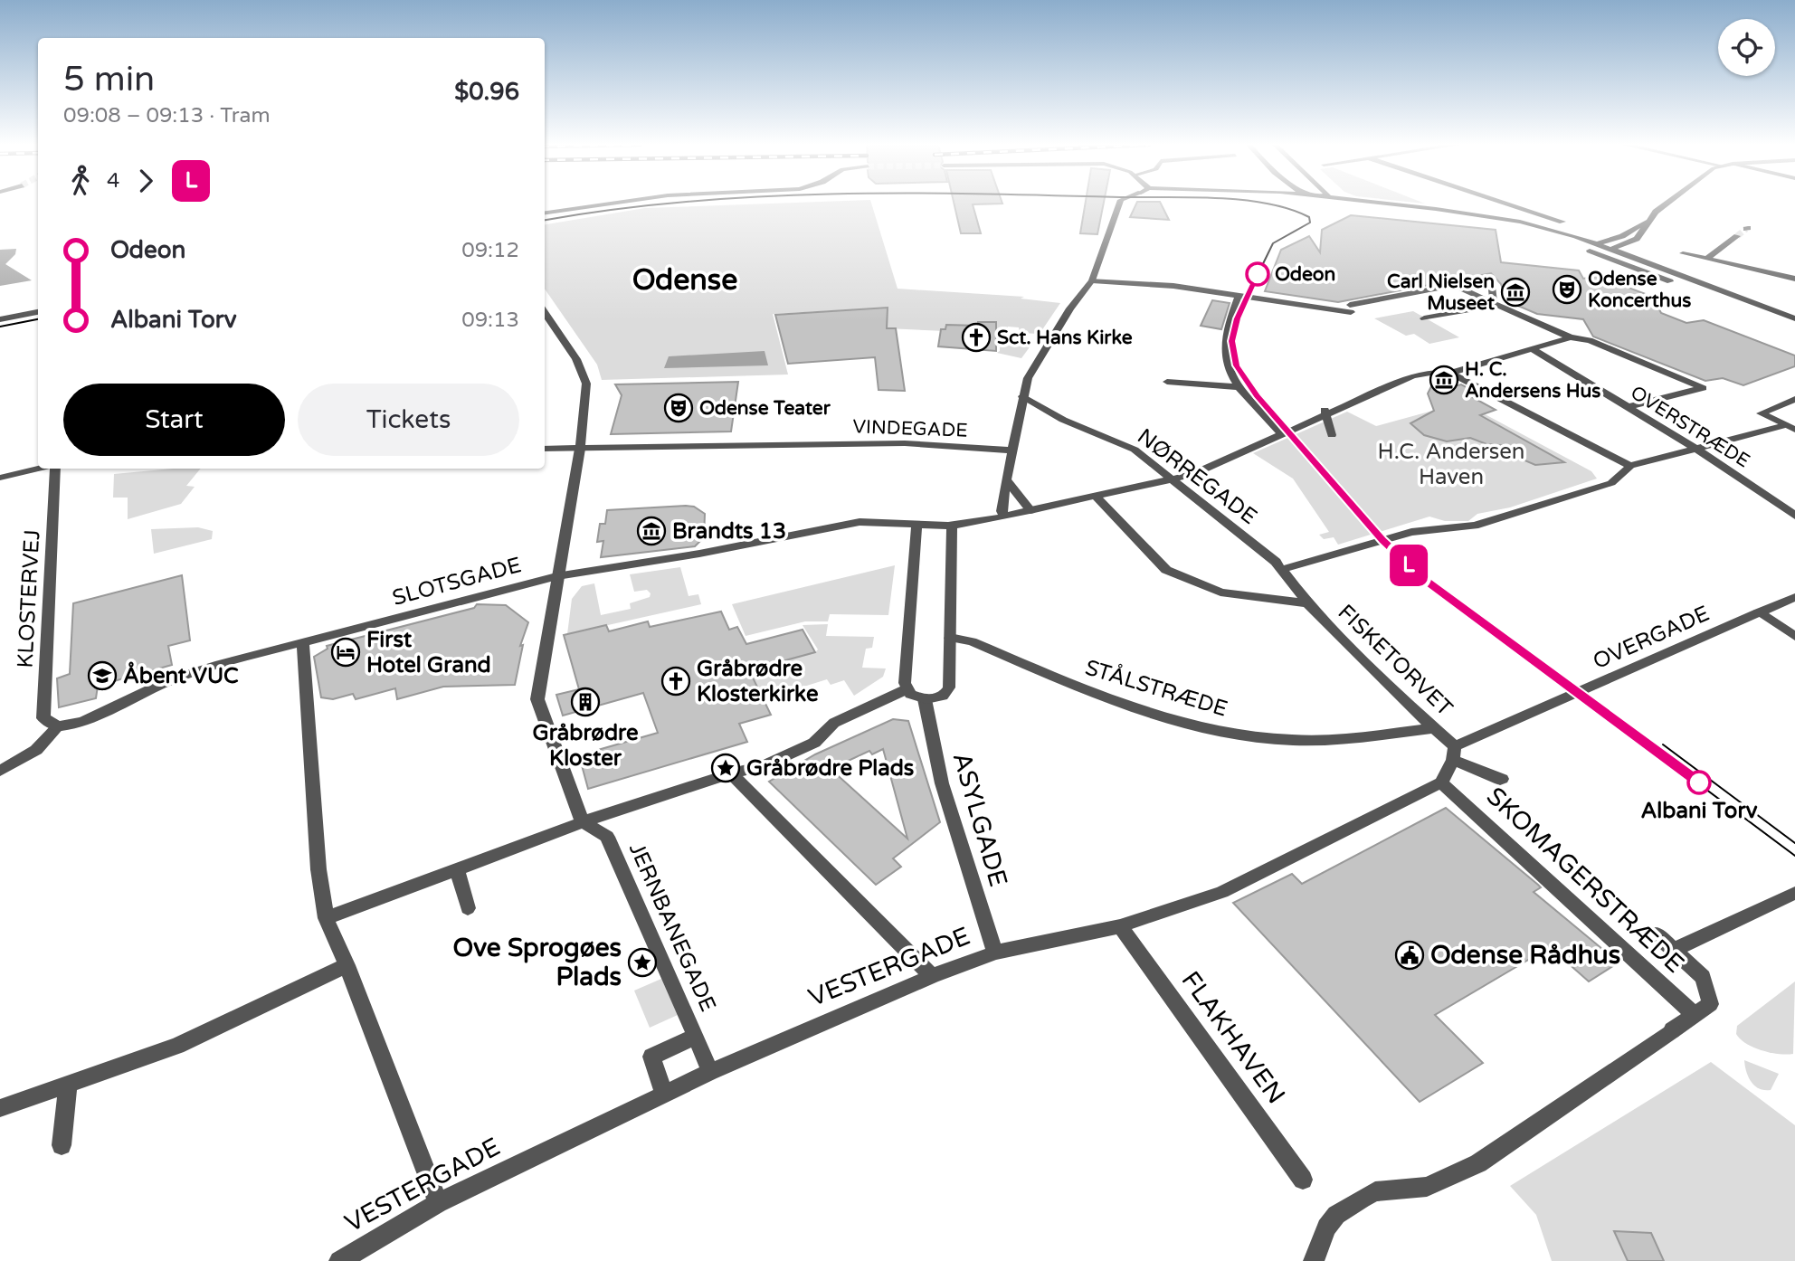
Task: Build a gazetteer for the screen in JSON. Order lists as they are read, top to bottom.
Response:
{
  "streets": {
    "street": [
      "OVERSTRÆDE",
      "VINDEGADE",
      "NØRREGADE",
      "SLOTSGADE",
      "KLOSTERVEJ",
      "OVERGADE",
      "FISKETORVET",
      "STÅLSTRÆDE",
      "ASYLGADE",
      "SKOMAGERSTRÆDE",
      "JERNBANEGADE",
      "VESTERGADE",
      "FLAKHAVEN"
    ]
  },
  "crossings": [
    ["NØRREGADE", "FISKETORVET"],
    ["SLOTSGADE", "KLOSTERVEJ"],
    ["OVERGADE", "FISKETORVET"],
    ["FISKETORVET", "STÅLSTRÆDE"],
    ["ASYLGADE", "VESTERGADE"],
    ["SKOMAGERSTRÆDE", "VESTERGADE"],
    ["VESTERGADE", "FLAKHAVEN"]
  ],
  "districts": ["Odense"],
  "parks": ["H.C. Andersen Haven"],
  "places": {
    "other": ["Odeon", "Albani Torv"],
    "theatre": ["Odense Koncerthus", "Odense Teater"],
    "museum": ["Carl Nielsen Museet", "H. C. Andersens Hus", "Brandts 13"],
    "church": ["Sct. Hans Kirke", "Gråbrødre Klosterkirke"],
    "hotel": ["First Hotel Grand"],
    "school or university": ["Åbent VUC"],
    "building": ["Gråbrødre Kloster"],
    "place": ["Gråbrødre Plads", "Ove Sprogøes Plads"],
    "public building": ["Odense Rådhus"]
  },
  "lines": ["tram line L"],
  "page": {
    "on_map": "L",
    "heading": ["5 min", "09:08 – 09:13 · Tram", "$0.96"],
    "legs": ["4", "L"],
    "list": [
      {
        "name": "Odeon",
        "value": "09:12"
      },
      {
        "name": "Albani Torv",
        "value": "09:13"
      }
    ],
    "buttons": ["Start", "Tickets"]
  }
}
